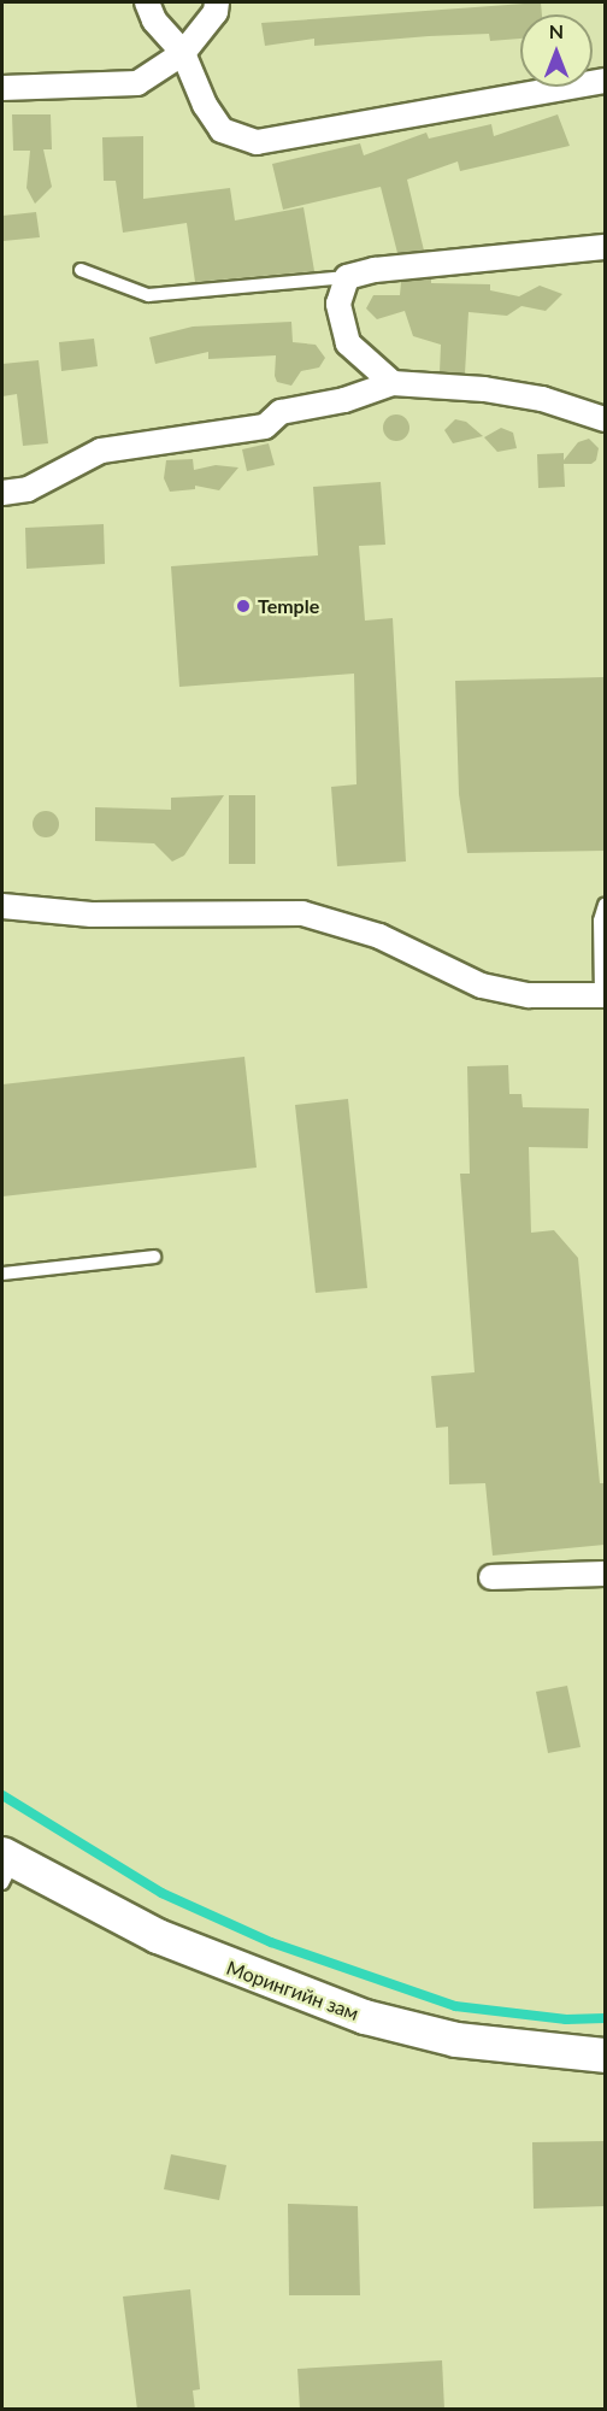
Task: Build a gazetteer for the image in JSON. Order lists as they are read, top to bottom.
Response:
{
  "streets": {
    "main road": ["Морингийн зам"]
  },
  "places": ["Temple"],
  "north": "top"
}
